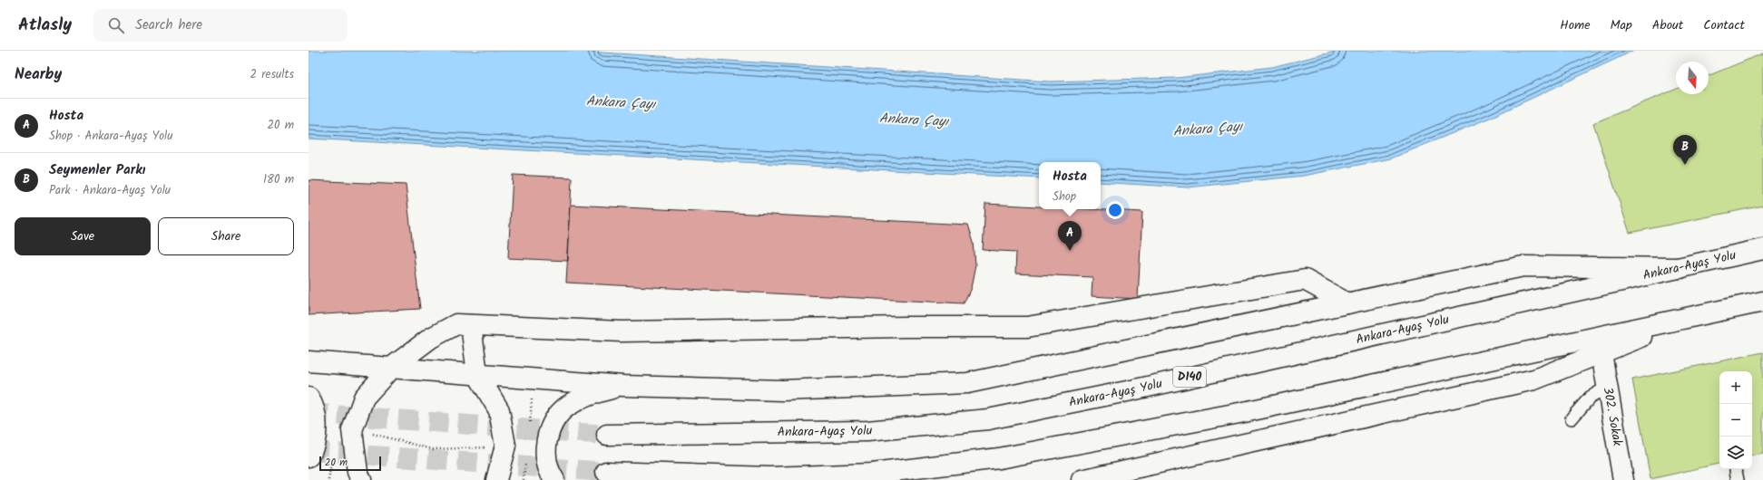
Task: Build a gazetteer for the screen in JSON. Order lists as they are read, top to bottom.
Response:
{
  "streets": {
    "main road": ["Ankara-Ayaş Yolu", "D140", "302. Sokak"]
  },
  "water": ["Ankara Çayı"],
  "scale_bar": "20 m",
  "north": "bottom",
  "page": {
    "header": "Atlasly",
    "search": "Search here",
    "nav": [
      "Home",
      "Map",
      "About",
      "Contact"
    ],
    "heading": ["Nearby", "2 results"],
    "list": [
      {
        "mark": "A",
        "name": "Hosta",
        "note": "Shop · Ankara-Ayaş Yolu",
        "value": "20 m"
      },
      {
        "mark": "B",
        "name": "Seymenler Parkı",
        "note": "Park · Ankara-Ayaş Yolu",
        "value": "180 m"
      }
    ],
    "pins": ["B", "A"],
    "popup": ["Hosta", "Shop"],
    "buttons": ["Save", "Share"],
    "map_buttons": ["+", "−"],
    "scale": "20 m"
  }
}
